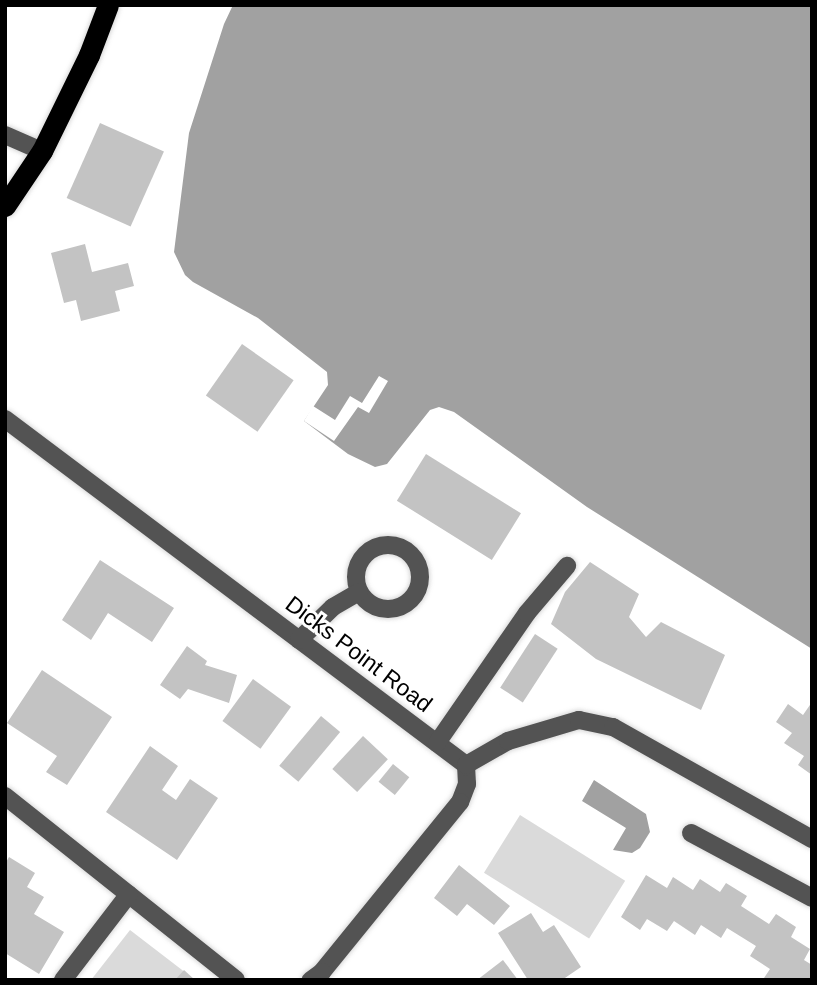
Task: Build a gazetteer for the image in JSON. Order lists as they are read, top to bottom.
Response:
{
  "streets": {
    "street": ["Dicks Point Road"]
  }
}
